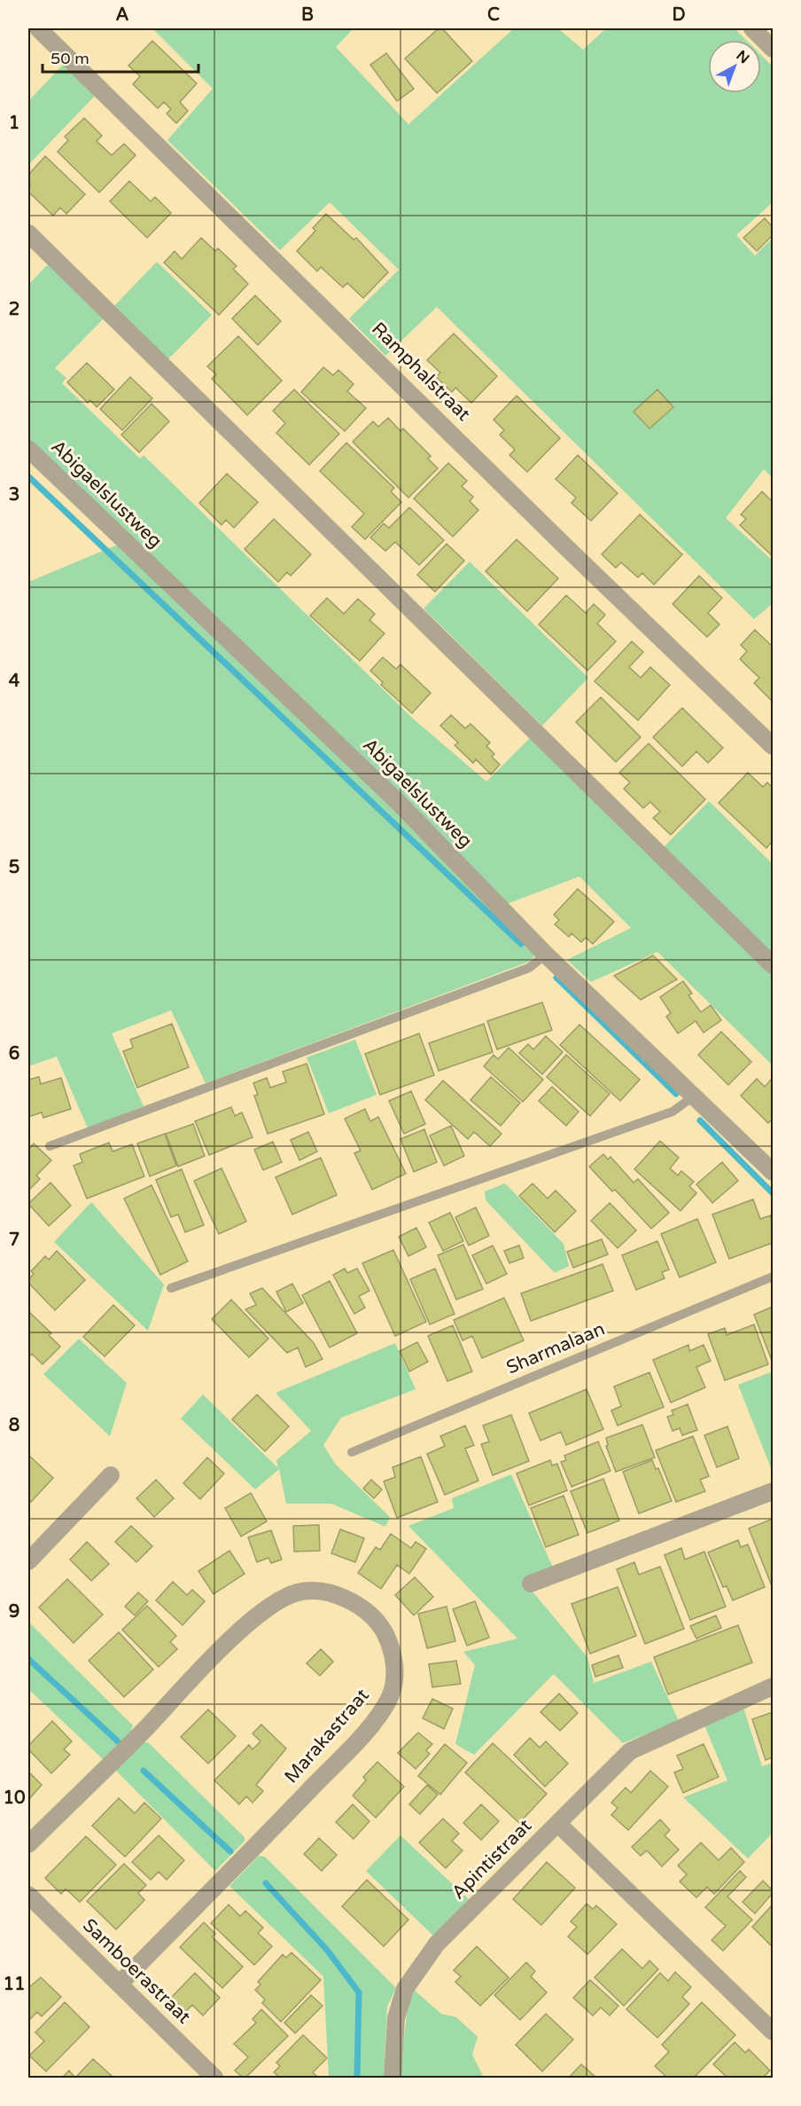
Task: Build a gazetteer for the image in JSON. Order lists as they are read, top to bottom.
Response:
{
  "streets": {
    "street": [
      "Ramphalstraat",
      "Abigaelslustweg",
      "Marakastraat",
      "Apintistraat",
      "Samboerastraat"
    ],
    "lane": ["Sharmalaan"]
  },
  "crossings": [
    ["Marakastraat", "Samboerastraat"]
  ],
  "scale_bar": "50 m",
  "north": "top right",
  "grid": {
    "columns": [
      "A",
      "B",
      "C",
      "D"
    ],
    "rows": [
      "1",
      "2",
      "3",
      "4",
      "5",
      "6",
      "7",
      "8",
      "9",
      "10",
      "11"
    ]
  }
}
